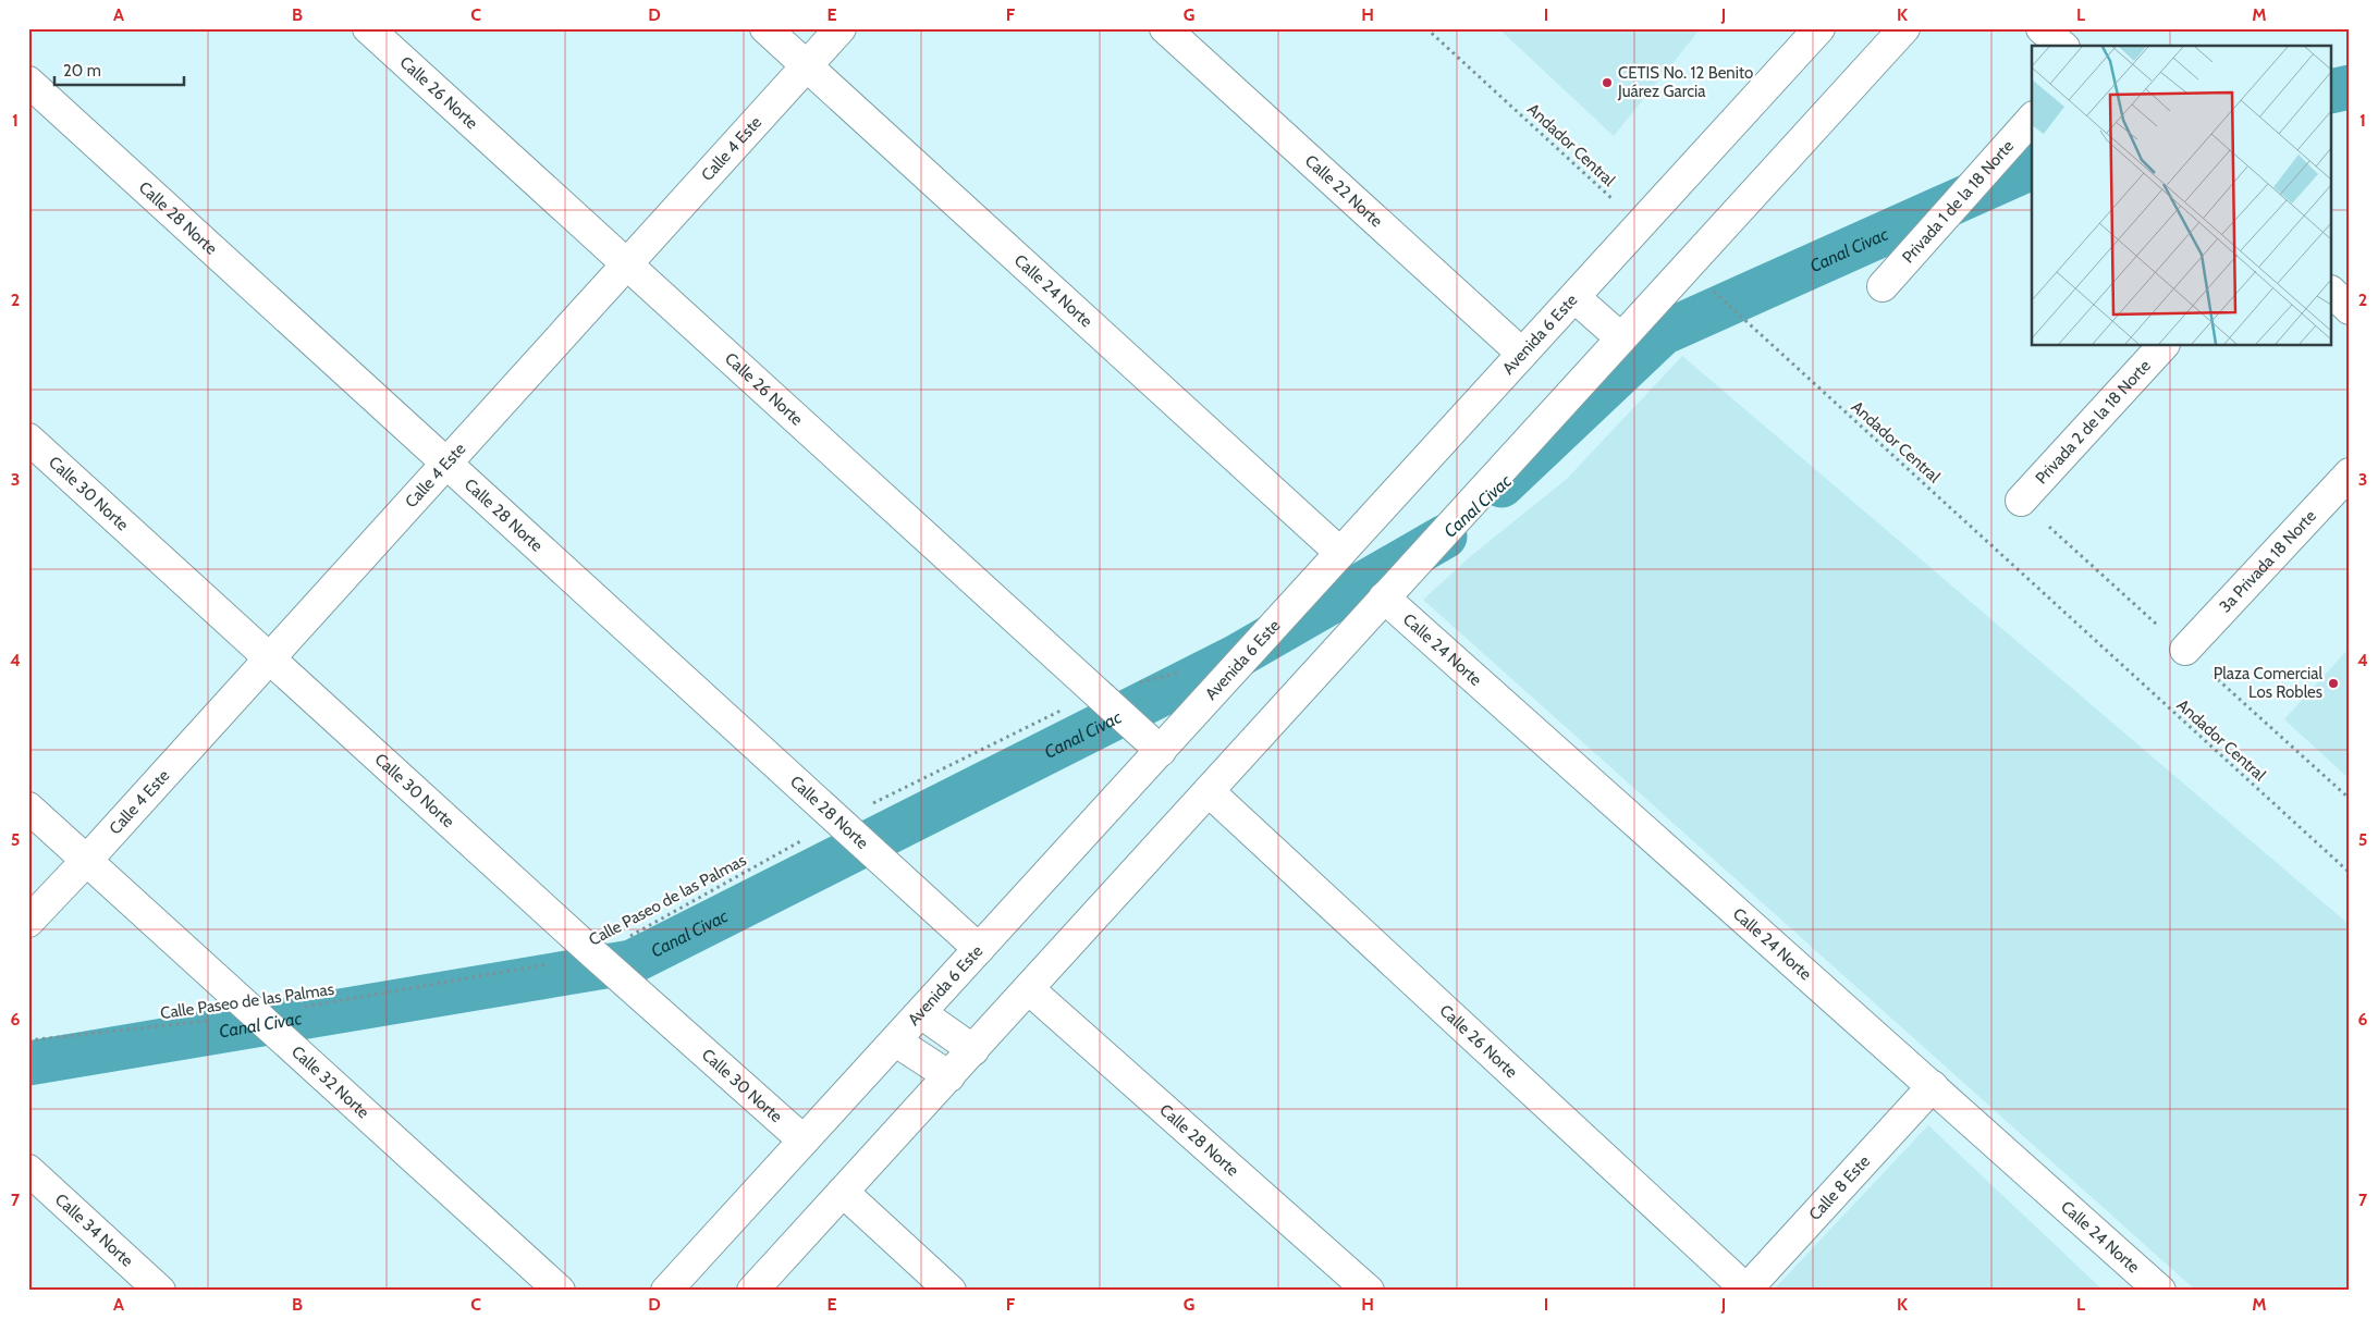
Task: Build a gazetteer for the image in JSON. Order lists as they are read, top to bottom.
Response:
{
  "streets": {
    "street": [
      "Calle 26 Norte",
      "Calle 4 Este",
      "Calle 22 Norte",
      "Privada 1 de la 18 Norte",
      "Calle 28 Norte",
      "Calle 24 Norte",
      "Avenida 6 Este",
      "Privada 2 de la 18 Norte",
      "Calle 30 Norte",
      "3a Privada 18 Norte",
      "Calle 32 Norte",
      "Calle 8 Este",
      "Calle 34 Norte"
    ],
    "path": ["Andador Central", "Calle Paseo de las Palmas"]
  },
  "crossings": [
    ["Calle 26 Norte", "Calle 4 Este"],
    ["Calle 26 Norte", "Avenida 6 Este"],
    ["Calle 26 Norte", "Calle Paseo de las Palmas"],
    ["Calle 26 Norte", "Calle 8 Este"],
    ["Andador Central", "Avenida 6 Este"],
    ["Calle 4 Este", "Calle 28 Norte"],
    ["Calle 4 Este", "Calle 24 Norte"],
    ["Calle 4 Este", "Calle 30 Norte"],
    ["Calle 4 Este", "Calle 32 Norte"],
    ["Calle 22 Norte", "Avenida 6 Este"],
    ["Calle 28 Norte", "Avenida 6 Este"],
    ["Calle 28 Norte", "Calle Paseo de las Palmas"],
    ["Calle 24 Norte", "Avenida 6 Este"],
    ["Calle 24 Norte", "Calle 8 Este"],
    ["Avenida 6 Este", "Calle 30 Norte"],
    ["Calle 30 Norte", "Calle Paseo de las Palmas"],
    ["Calle Paseo de las Palmas", "Calle 32 Norte"]
  ],
  "water": ["Canal Civac"],
  "places": ["CETIS No. 12 Benito Juárez Garcia", "Plaza Comercial Los Robles"],
  "scale_bar": "20 m",
  "grid": {
    "columns": [
      "A",
      "B",
      "C",
      "D",
      "E",
      "F",
      "G",
      "H",
      "I",
      "J",
      "K",
      "L",
      "M"
    ],
    "rows": [
      "1",
      "2",
      "3",
      "4",
      "5",
      "6",
      "7"
    ]
  }
}
